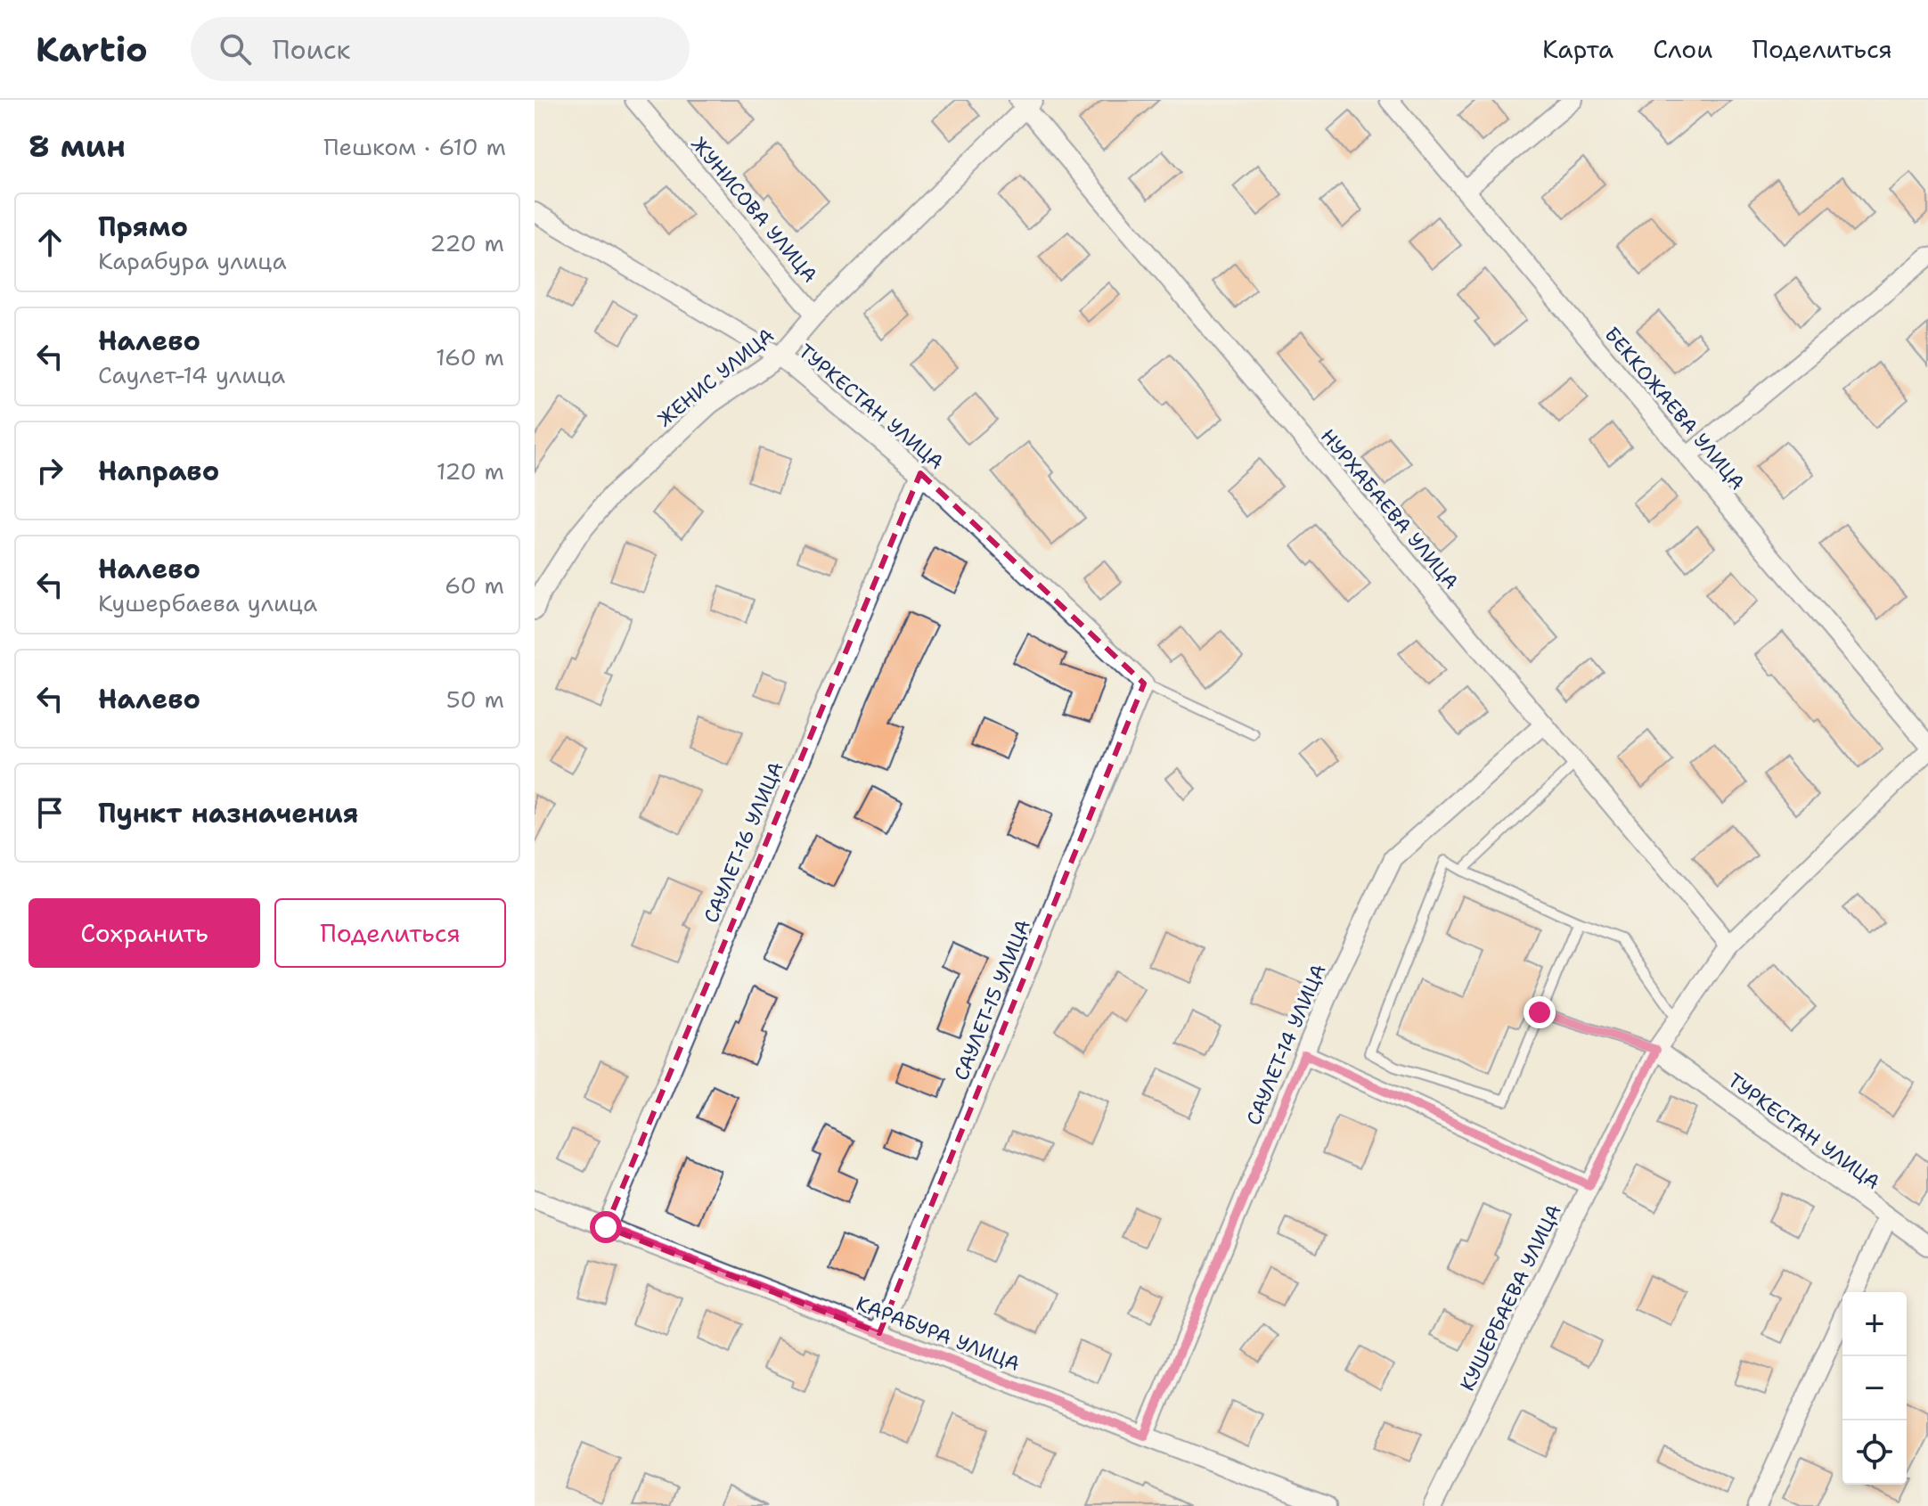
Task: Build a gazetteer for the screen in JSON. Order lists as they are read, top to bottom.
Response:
{
  "streets": {
    "street": [
      "ЖУНИСОВА УЛИЦА",
      "ЖЕНИС УЛИЦА",
      "ТУРКЕСТАН УЛИЦА",
      "БЕККОЖАЕВА УЛИЦА",
      "НУРХАБАЕВА УЛИЦА",
      "САУЛЕТ-16 УЛИЦА",
      "САУЛЕТ-15 УЛИЦА",
      "САУЛЕТ-14 УЛИЦА",
      "КУШЕРБАЕВА УЛИЦА",
      "КАРАБУРА УЛИЦА"
    ]
  },
  "crossings": [
    ["ЖУНИСОВА УЛИЦА", "ЖЕНИС УЛИЦА"],
    ["ЖЕНИС УЛИЦА", "ТУРКЕСТАН УЛИЦА"],
    ["ЖЕНИС УЛИЦА", "НУРХАБАЕВА УЛИЦА"],
    ["ТУРКЕСТАН УЛИЦА", "САУЛЕТ-16 УЛИЦА"],
    ["ТУРКЕСТАН УЛИЦА", "САУЛЕТ-15 УЛИЦА"],
    ["ТУРКЕСТАН УЛИЦА", "КУШЕРБАЕВА УЛИЦА"],
    ["НУРХАБАЕВА УЛИЦА", "САУЛЕТ-14 УЛИЦА"],
    ["НУРХАБАЕВА УЛИЦА", "КУШЕРБАЕВА УЛИЦА"],
    ["САУЛЕТ-16 УЛИЦА", "КАРАБУРА УЛИЦА"],
    ["САУЛЕТ-15 УЛИЦА", "КАРАБУРА УЛИЦА"],
    ["САУЛЕТ-14 УЛИЦА", "КАРАБУРА УЛИЦА"]
  ],
  "page": {
    "header": "Kartio",
    "search": "Поиск",
    "nav": ["Карта", "Слои", "Поделиться"],
    "heading": ["8 мин", "Пешком · 610 m"],
    "list": [
      ["Прямо", "Карабура улица", "220 m"],
      ["Налево", "Саулет-14 улица", "160 m"],
      ["Направо", "120 m"],
      ["Налево", "Кушербаева улица", "60 m"],
      ["Налево", "50 m"],
      "Пункт назначения"
    ],
    "buttons": ["Сохранить", "Поделиться"],
    "map_buttons": ["+", "−"]
  }
}
